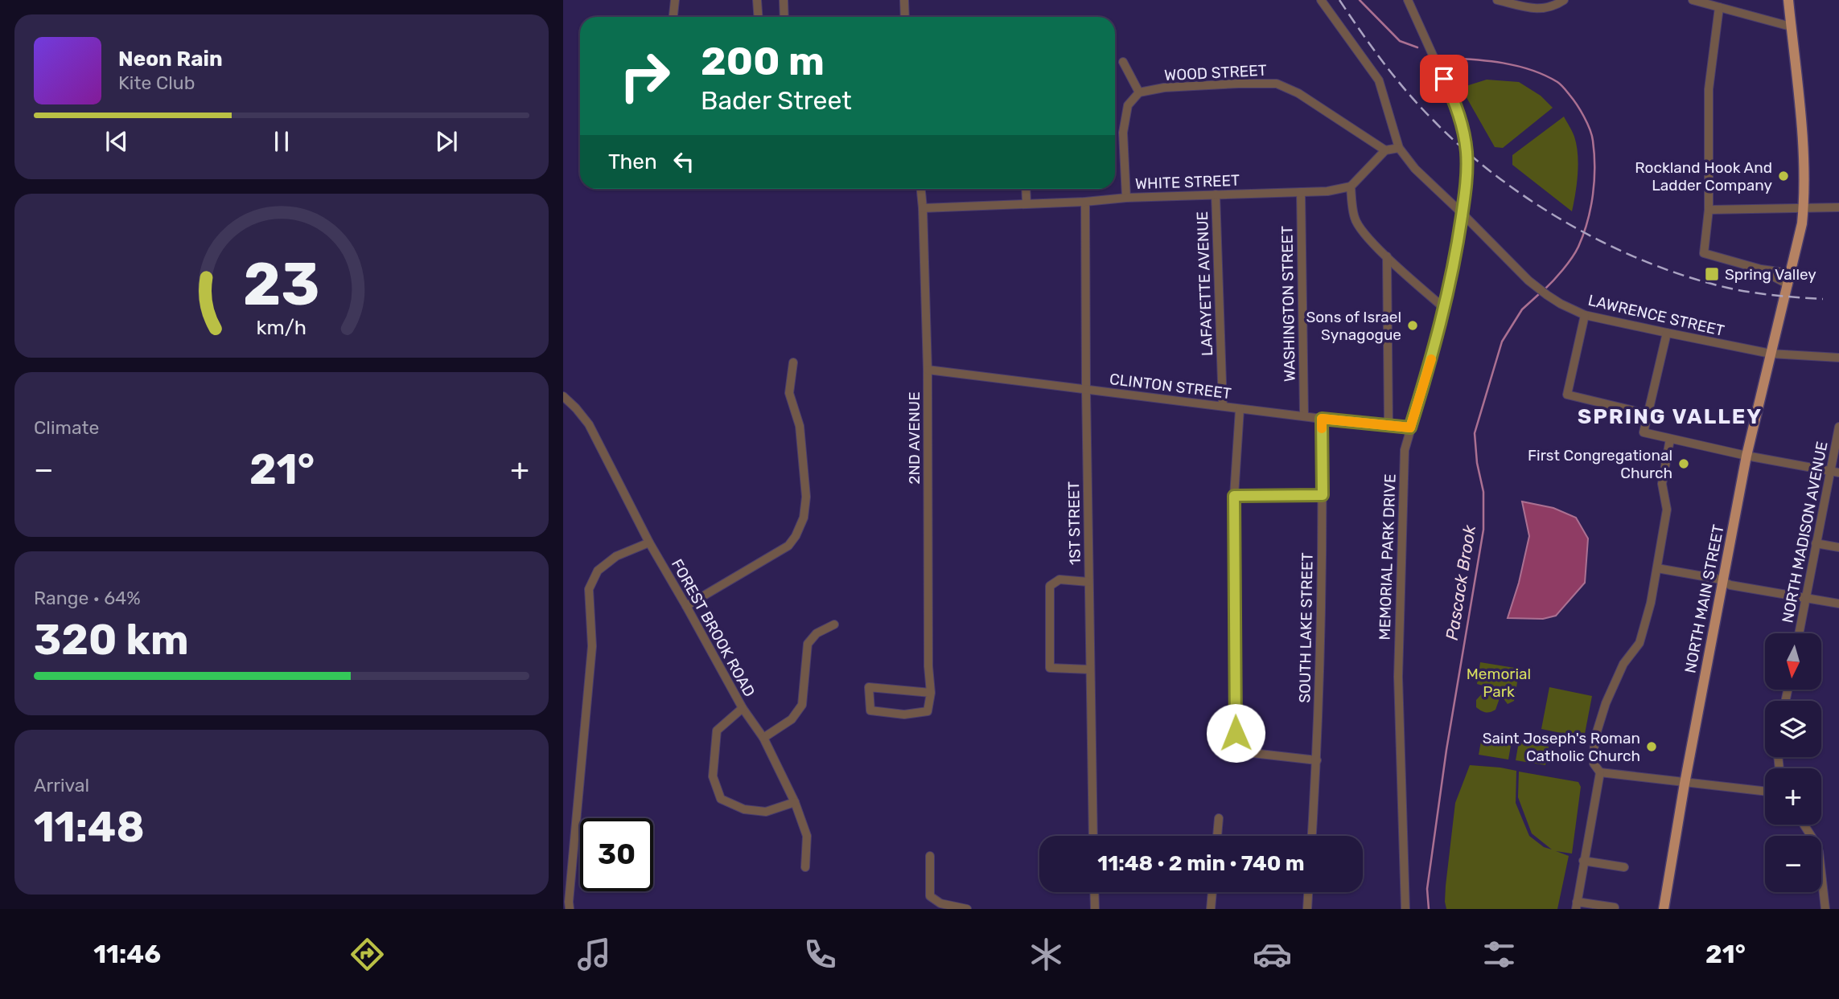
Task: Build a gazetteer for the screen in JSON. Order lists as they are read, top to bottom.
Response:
{
  "streets": {
    "main road": ["NORTH MAIN STREET"],
    "street": [
      "WOOD STREET",
      "WHITE STREET",
      "LAFAYETTE AVENUE",
      "WASHINGTON STREET",
      "LAWRENCE STREET",
      "CLINTON STREET",
      "2ND AVENUE",
      "1ST STREET",
      "NORTH MADISON AVENUE",
      "MEMORIAL PARK DRIVE",
      "FOREST BROOK ROAD",
      "SOUTH LAKE STREET"
    ]
  },
  "crossings": [
    ["WHITE STREET", "LAFAYETTE AVENUE"],
    ["WHITE STREET", "WASHINGTON STREET"],
    ["WHITE STREET", "2ND AVENUE"],
    ["WHITE STREET", "1ST STREET"],
    ["LAFAYETTE AVENUE", "CLINTON STREET"],
    ["WASHINGTON STREET", "CLINTON STREET"],
    ["LAWRENCE STREET", "MEMORIAL PARK DRIVE"],
    ["LAWRENCE STREET", "NORTH MAIN STREET"],
    ["CLINTON STREET", "2ND AVENUE"],
    ["CLINTON STREET", "1ST STREET"],
    ["CLINTON STREET", "MEMORIAL PARK DRIVE"],
    ["CLINTON STREET", "SOUTH LAKE STREET"]
  ],
  "districts": ["SPRING VALLEY"],
  "water": ["Pascack Brook"],
  "parks": ["Memorial Park"],
  "places": {
    "other": [
      "Rockland Hook And Ladder Company",
      "Sons of Israel Synagogue",
      "First Congregational Church",
      "Saint Joseph's Roman Catholic Church"
    ],
    "transit": ["Spring Valley"]
  },
  "north": "bottom",
  "page": {
    "turn": ["200 m", "Bader Street"],
    "song": ["Neon Rain", "Kite Club"],
    "then": "Then",
    "tile": [
      "Climate",
      ["Range · 64%", "320 km"],
      ["Arrival", "11:48"]
    ],
    "heat": ["−", "21°", "+"],
    "map_buttons": ["+", "−"],
    "limit": "30",
    "trip": "11:48 · 2 min · 740 m",
    "tabs": ["11:46", "21°"],
    "gauge": ["23", "km/h"]
  }
}
